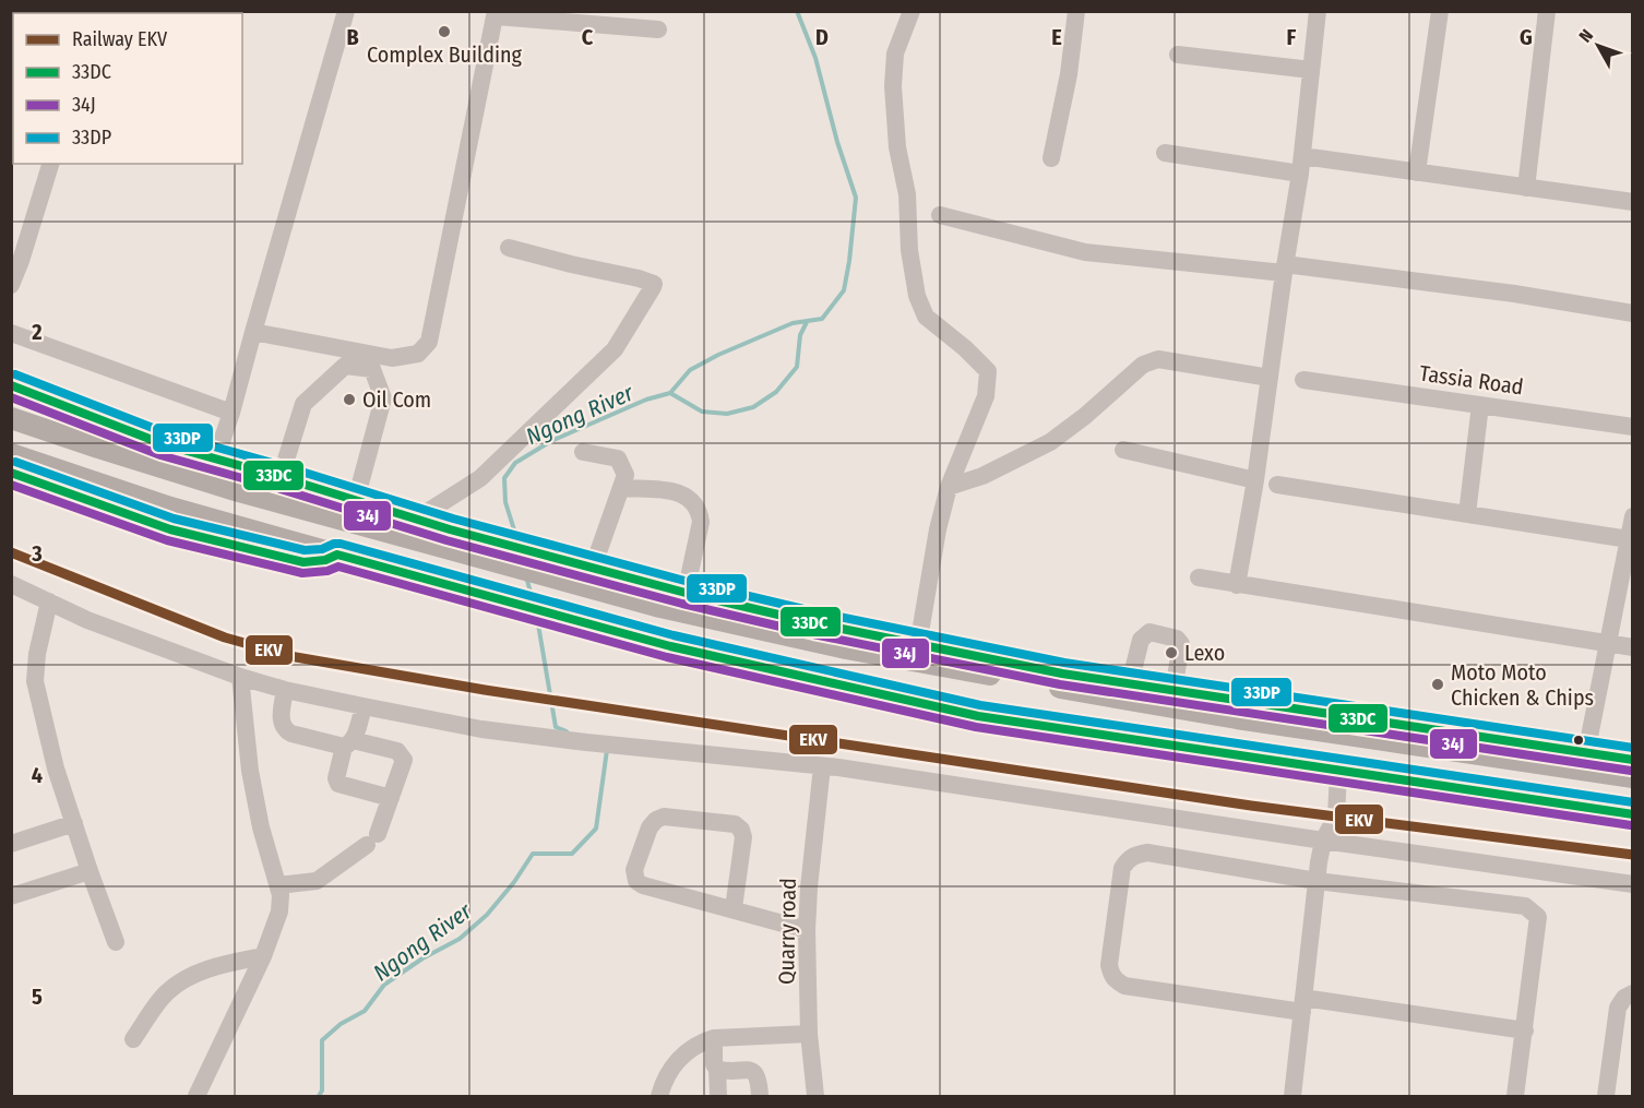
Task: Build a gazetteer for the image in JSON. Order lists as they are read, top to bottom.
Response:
{
  "streets": {
    "street": ["Tassia Road", "Quarry road"]
  },
  "water": ["Ngong River"],
  "places": [
    "Complex Building",
    "Oil Com",
    "Lexo",
    "Moto Moto Chicken & Chips"
  ],
  "lines": [
    "transit line 33DP",
    "transit line 33DC",
    "transit line 34J",
    "rail line EKV"
  ],
  "legend": [
    "Railway EKV",
    "33DC",
    "34J",
    "33DP"
  ],
  "north": "top left",
  "grid": {
    "columns": [
      "B",
      "C",
      "D",
      "E",
      "F",
      "G"
    ],
    "rows": [
      "2",
      "3",
      "4",
      "5"
    ]
  }
}
